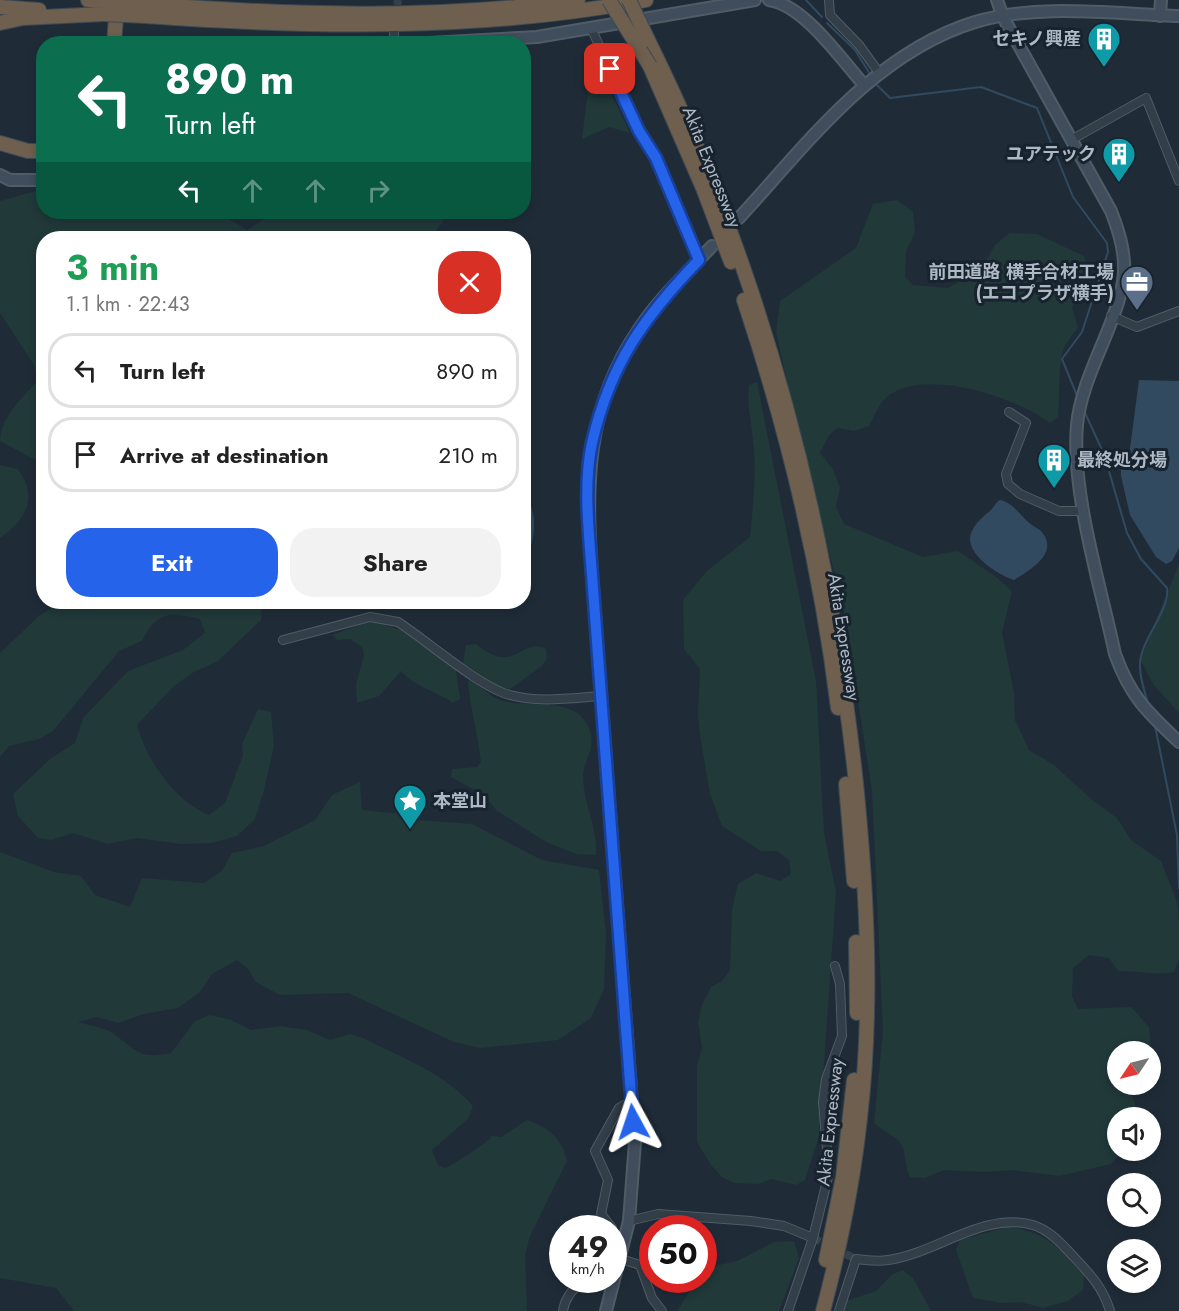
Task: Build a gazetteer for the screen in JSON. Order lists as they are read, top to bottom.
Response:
{
  "streets": {
    "highway": ["Akita Expressway"]
  },
  "places": {
    "building": ["セキノ興産", "ユアテック", "最終処分場"],
    "office": ["前田道路 横手合材工場 (エコプラザ横手)"],
    "place": ["本堂山"]
  },
  "north": "bottom left",
  "page": {
    "turn": ["890 m", "Turn left"],
    "heading": ["3 min", "1.1 km · 22:43"],
    "list": [
      {
        "name": "Turn left",
        "value": "890 m"
      },
      {
        "name": "Arrive at destination",
        "value": "210 m"
      }
    ],
    "buttons": ["Exit", "Share"],
    "speed": "49 km/h",
    "limit": "50"
  }
}
